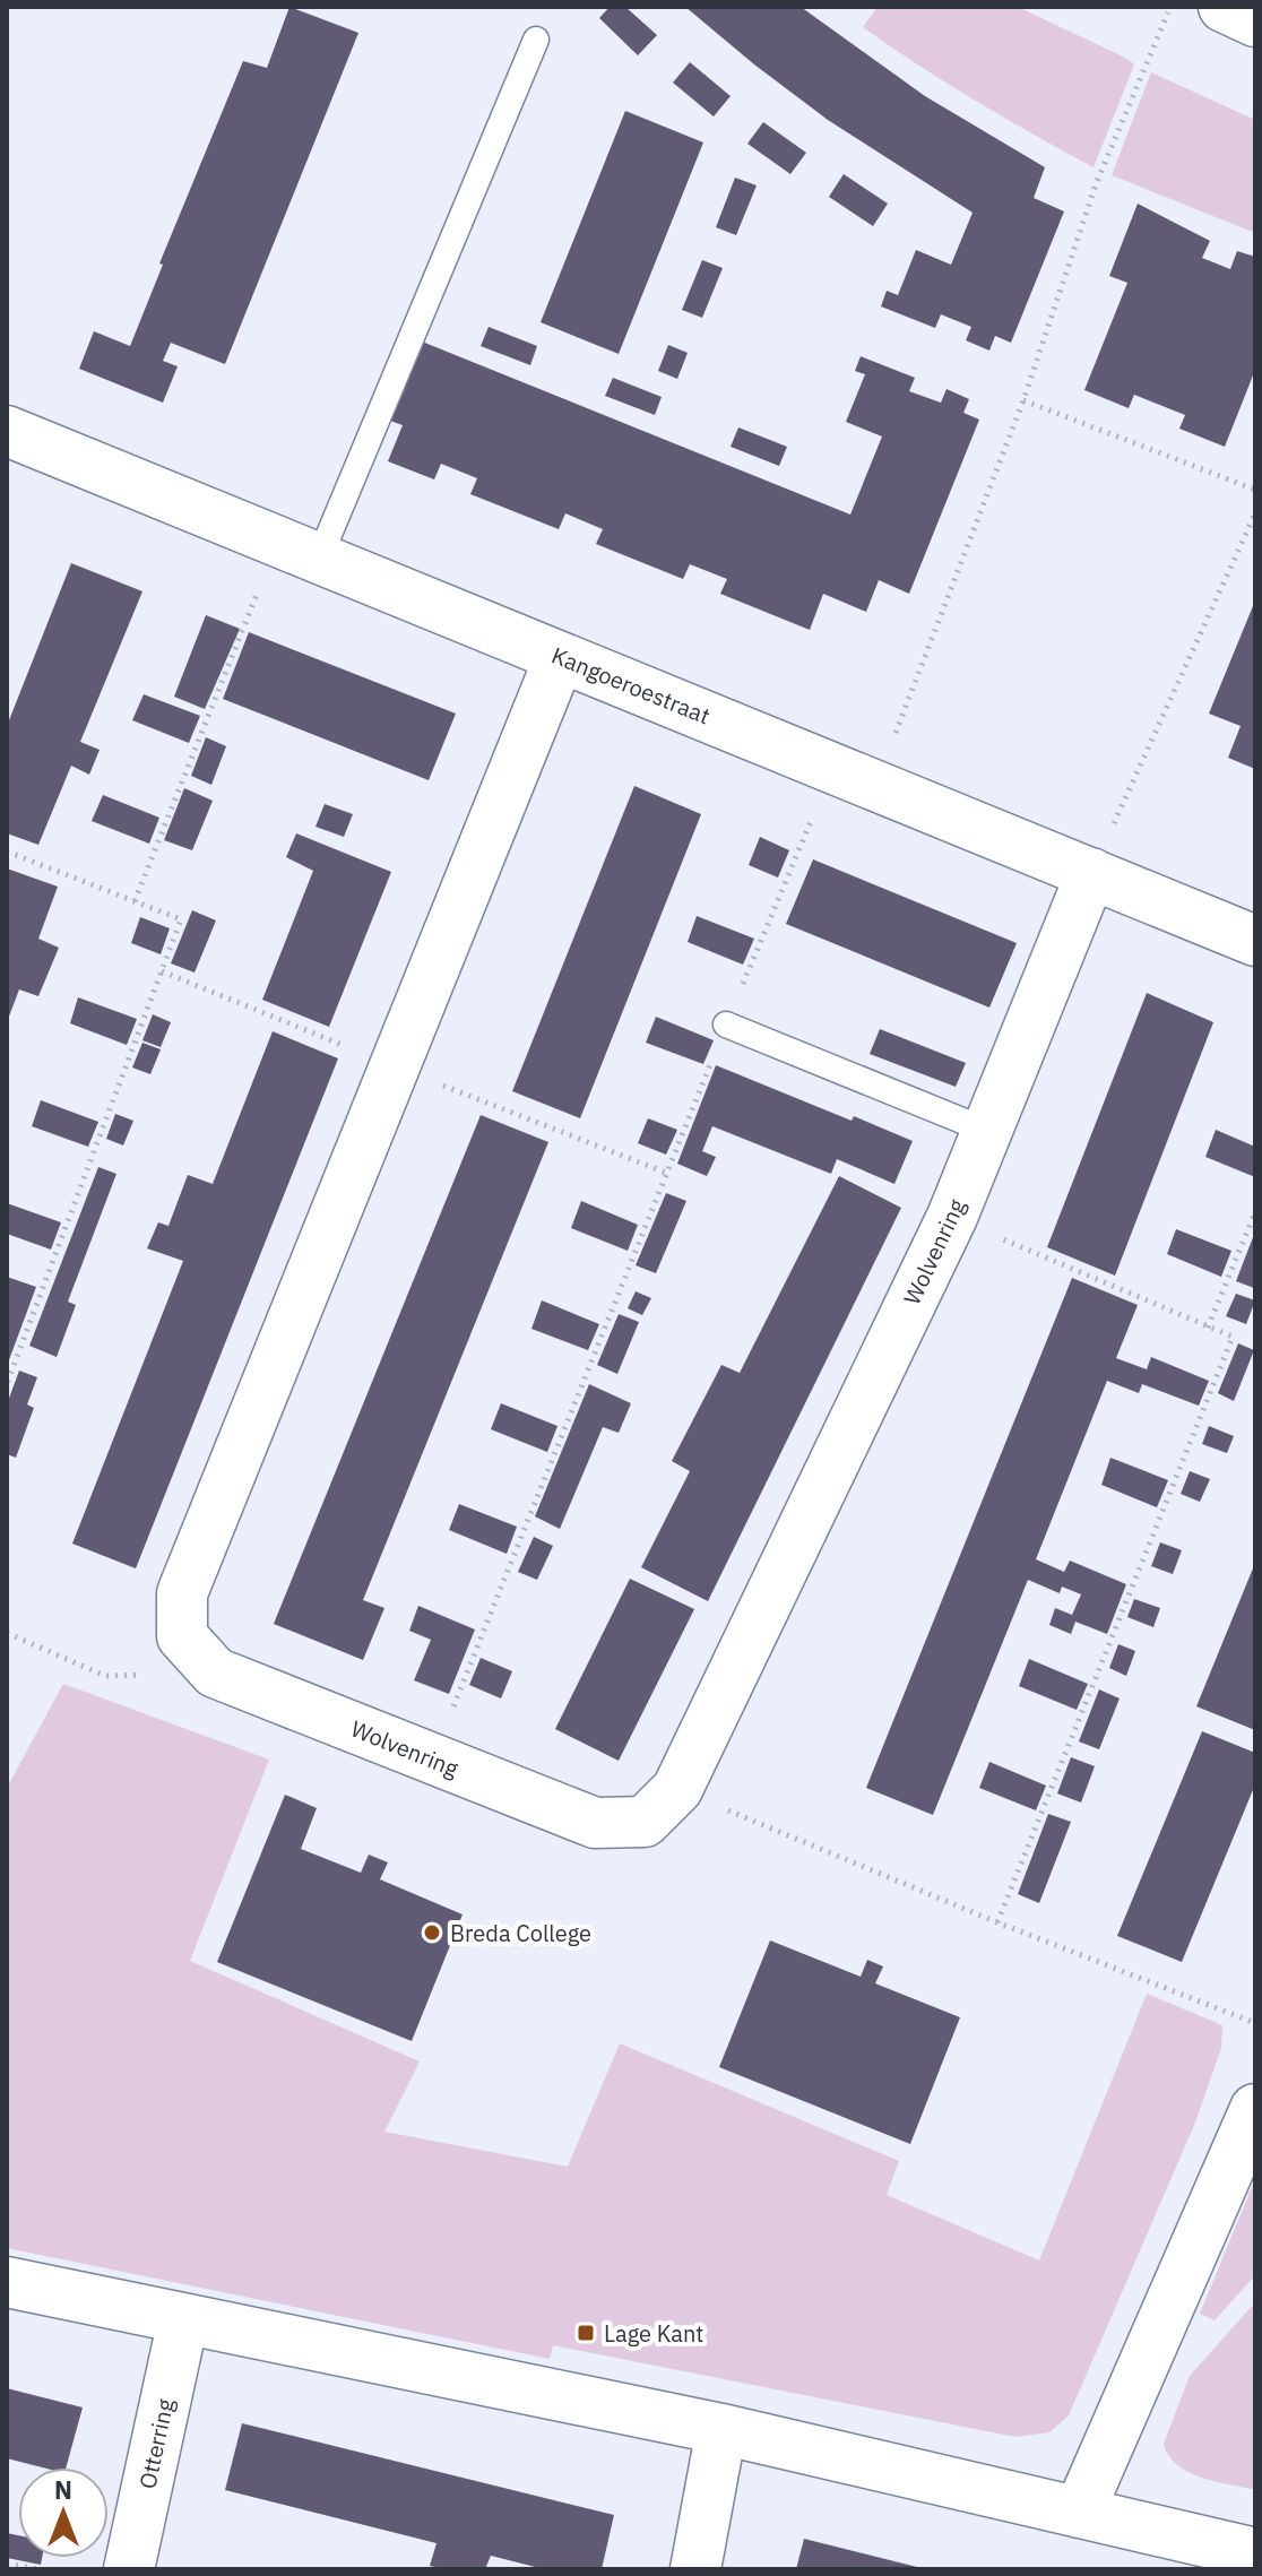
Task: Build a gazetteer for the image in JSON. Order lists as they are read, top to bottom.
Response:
{
  "streets": {
    "street": ["Kangoeroestraat", "Wolvenring", "Otterring"]
  },
  "crossings": [
    ["Kangoeroestraat", "Wolvenring"]
  ],
  "places": {
    "other": ["Breda College"],
    "transit": ["Lage Kant"]
  },
  "north": "top"
}
